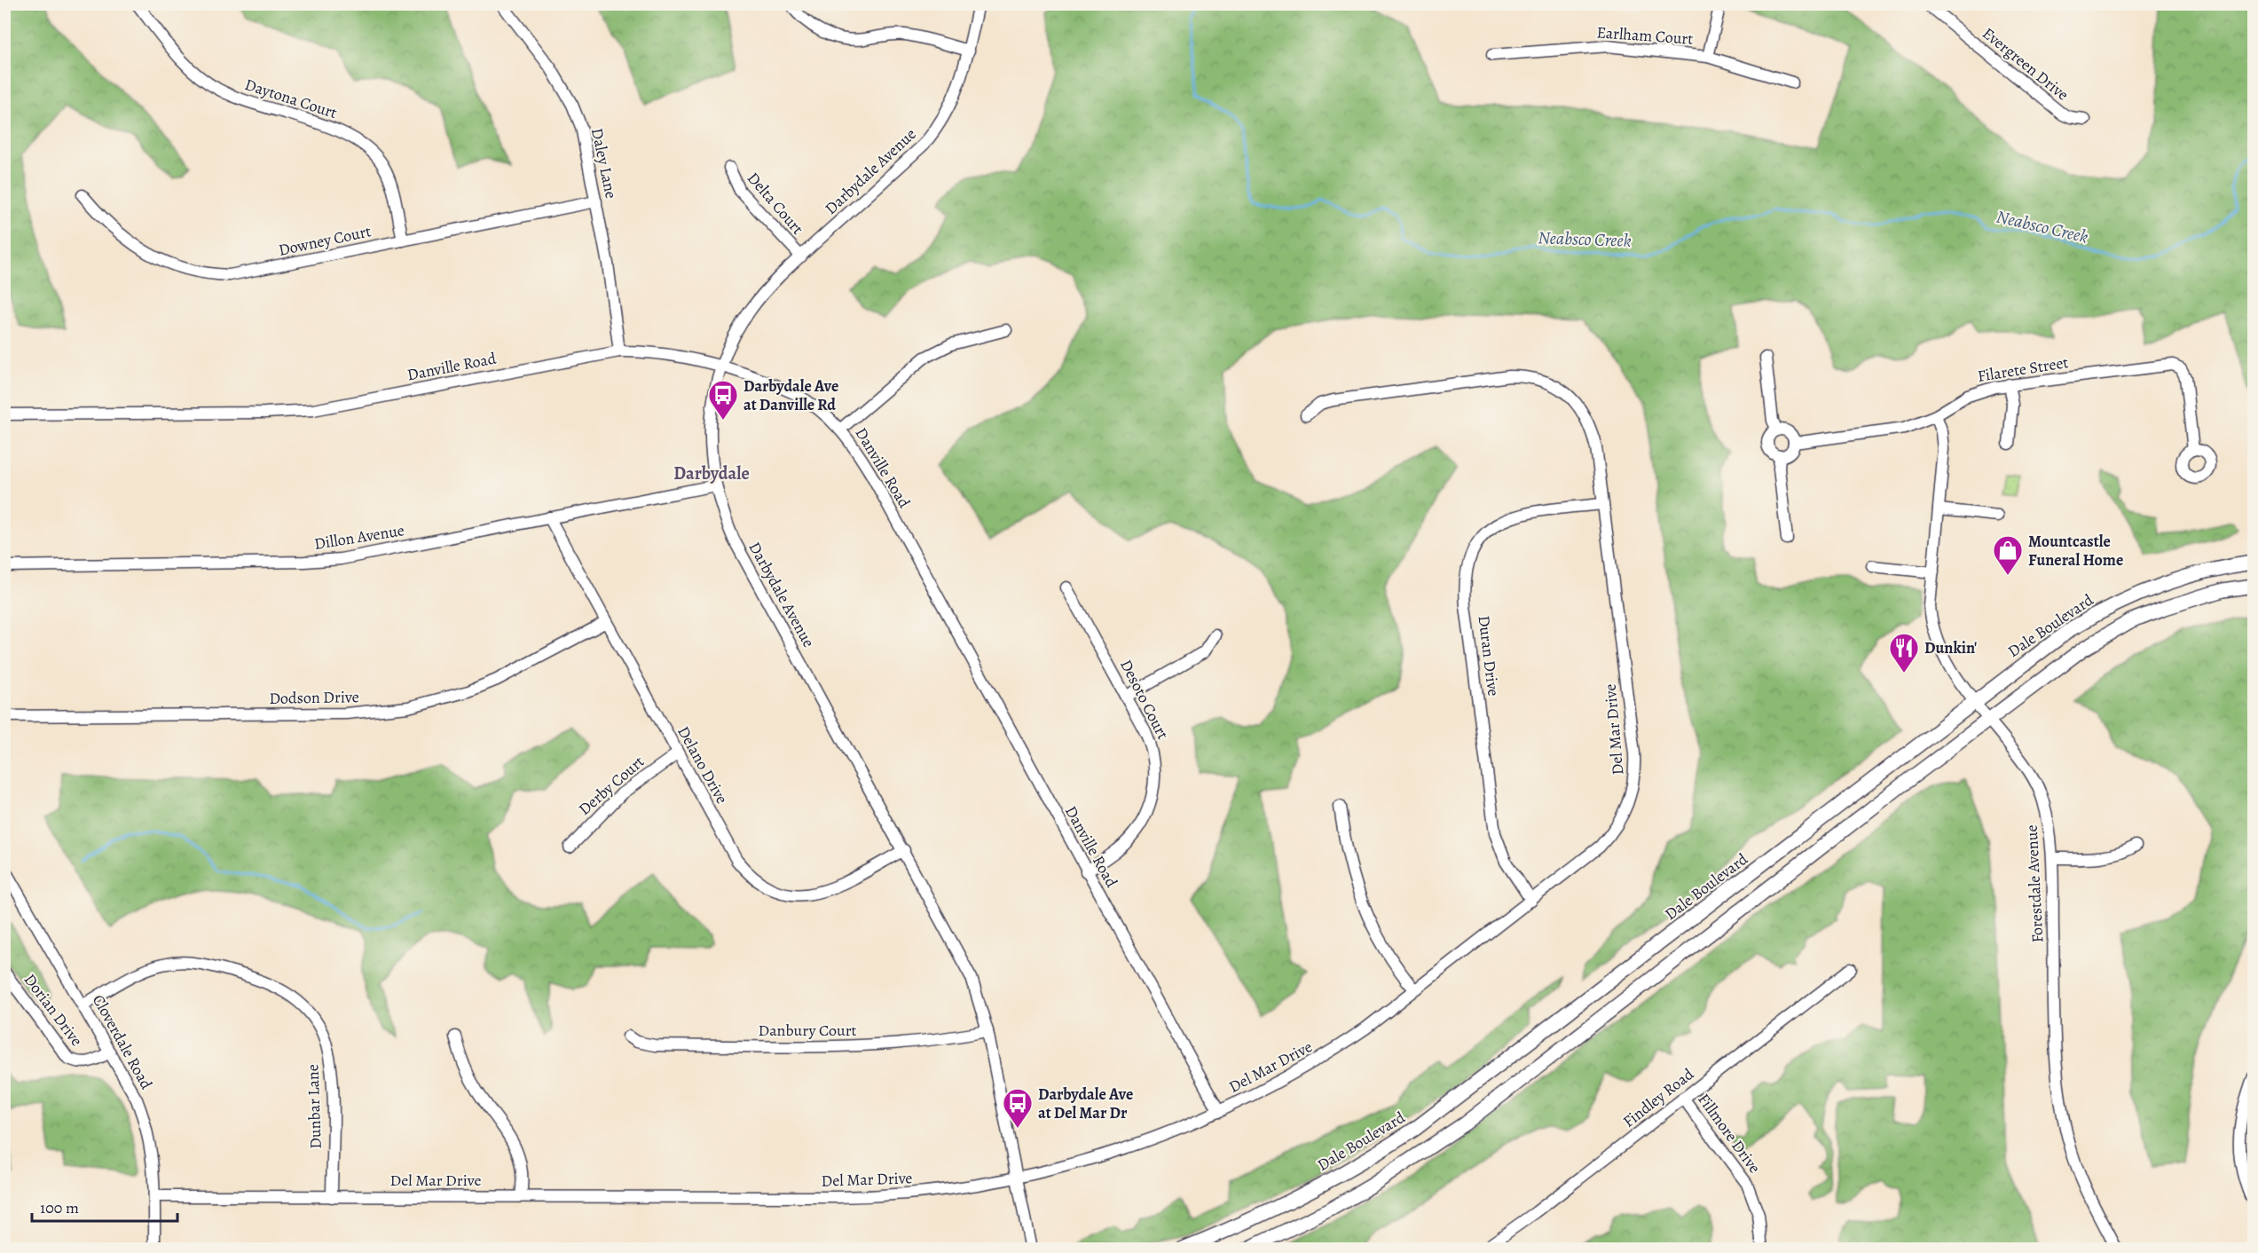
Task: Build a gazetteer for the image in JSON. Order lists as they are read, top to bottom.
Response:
{
  "streets": {
    "main road": ["Dale Boulevard"],
    "street": [
      "Earlham Court",
      "Evergreen Drive",
      "Daytona Court",
      "Daley Lane",
      "Darbydale Avenue",
      "Delta Court",
      "Downey Court",
      "Danville Road",
      "Filarete Street",
      "Dillon Avenue",
      "Duran Drive",
      "Dodson Drive",
      "Desoto Court",
      "Del Mar Drive",
      "Delano Drive",
      "Derby Court",
      "Forestdale Avenue",
      "Dorian Drive",
      "Danbury Court",
      "Cloverdale Road",
      "Findley Road",
      "Dunbar Lane",
      "Fillmore Drive"
    ]
  },
  "crossings": [
    ["Daytona Court", "Downey Court"],
    ["Daley Lane", "Downey Court"],
    ["Daley Lane", "Danville Road"],
    ["Darbydale Avenue", "Delta Court"],
    ["Darbydale Avenue", "Danville Road"],
    ["Darbydale Avenue", "Dillon Avenue"],
    ["Darbydale Avenue", "Del Mar Drive"],
    ["Darbydale Avenue", "Delano Drive"],
    ["Darbydale Avenue", "Danbury Court"],
    ["Danville Road", "Desoto Court"],
    ["Danville Road", "Del Mar Drive"],
    ["Filarete Street", "Forestdale Avenue"],
    ["Dillon Avenue", "Delano Drive"],
    ["Dale Boulevard", "Forestdale Avenue"],
    ["Duran Drive", "Del Mar Drive"],
    ["Dodson Drive", "Delano Drive"],
    ["Del Mar Drive", "Cloverdale Road"],
    ["Del Mar Drive", "Dunbar Lane"],
    ["Delano Drive", "Derby Court"],
    ["Dorian Drive", "Cloverdale Road"],
    ["Cloverdale Road", "Dunbar Lane"],
    ["Findley Road", "Fillmore Drive"]
  ],
  "districts": ["Darbydale"],
  "water": ["Neabsco Creek"],
  "places": {
    "bus stop": ["Darbydale Ave at Danville Rd", "Darbydale Ave at Del Mar Dr"],
    "shop": ["Mountcastle Funeral Home"],
    "restaurant": ["Dunkin'"]
  },
  "scale_bar": "100 m"
}
